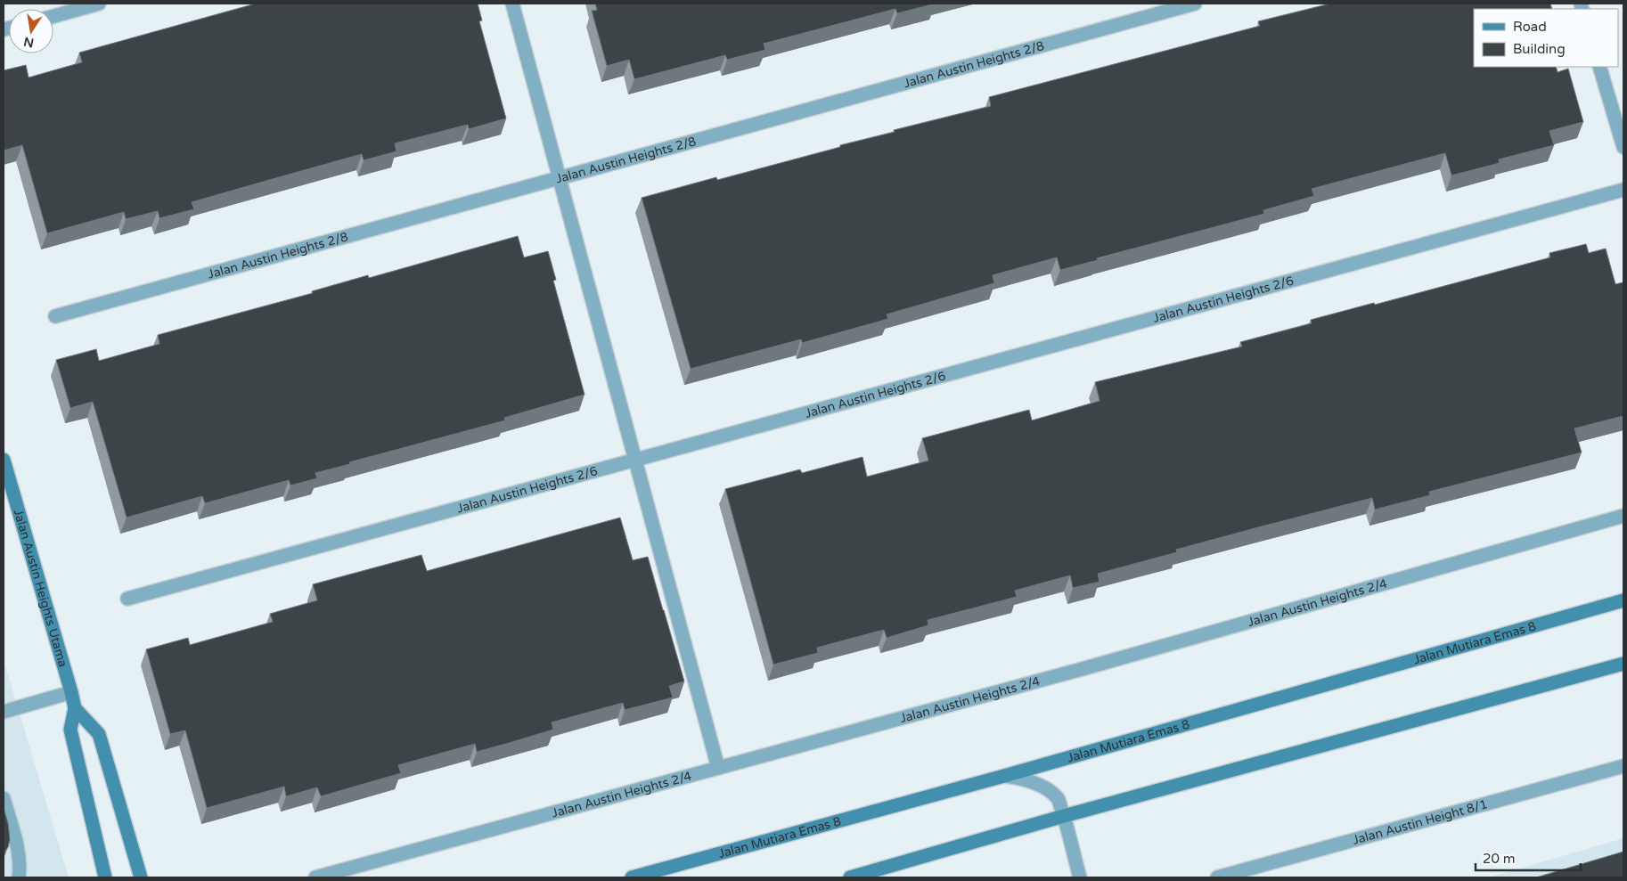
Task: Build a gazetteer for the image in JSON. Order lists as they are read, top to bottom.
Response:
{
  "streets": {
    "main road": ["Jalan Austin Heights Utama", "Jalan Mutiara Emas 8"],
    "street": [
      "Jalan Austin Heights 2/8",
      "Jalan Austin Heights 2/6",
      "Jalan Austin Heights 2/4",
      "Jalan Austin Height 8/1"
    ]
  },
  "legend": ["Road", "Building"],
  "scale_bar": "20 m",
  "north": "bottom"
}
